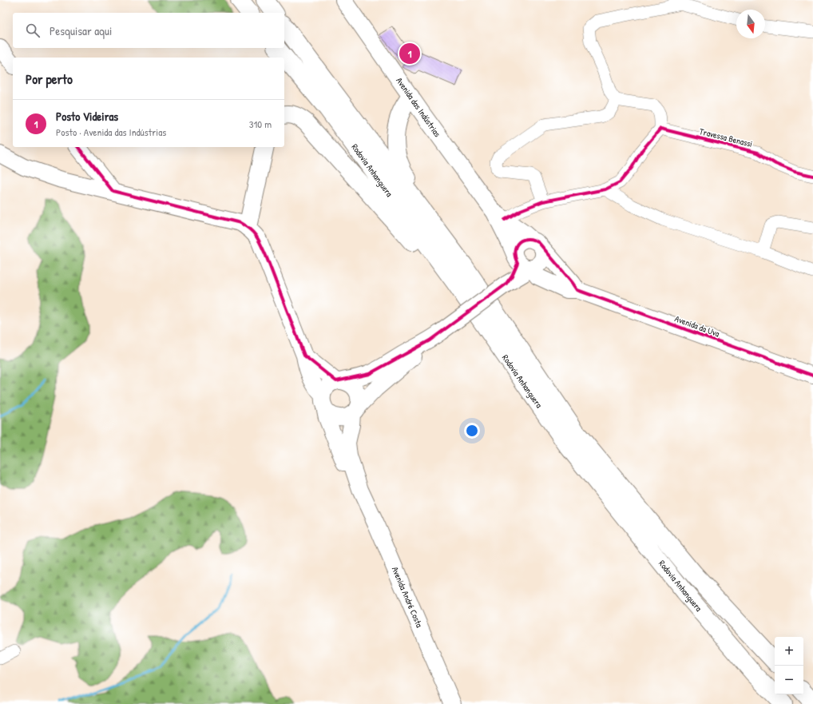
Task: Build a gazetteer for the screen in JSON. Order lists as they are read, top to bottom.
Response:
{
  "streets": {
    "highway": ["Rodovia Anhanguera"],
    "main road": ["Avenida das Indústrias", "Avenida da Uva", "Avenida André Costa"],
    "street": ["Travessa Benassi"]
  },
  "crossings": [
    ["Avenida das Indústrias", "Avenida da Uva"]
  ],
  "north": "bottom",
  "page": {
    "search": "Pesquisar aqui",
    "pins": "1",
    "heading": "Por perto",
    "list": [
      {
        "mark": "1",
        "name": "Posto Videiras",
        "note": "Posto · Avenida das Indústrias",
        "value": "310 m"
      }
    ],
    "map_buttons": ["+", "−"]
  }
}
